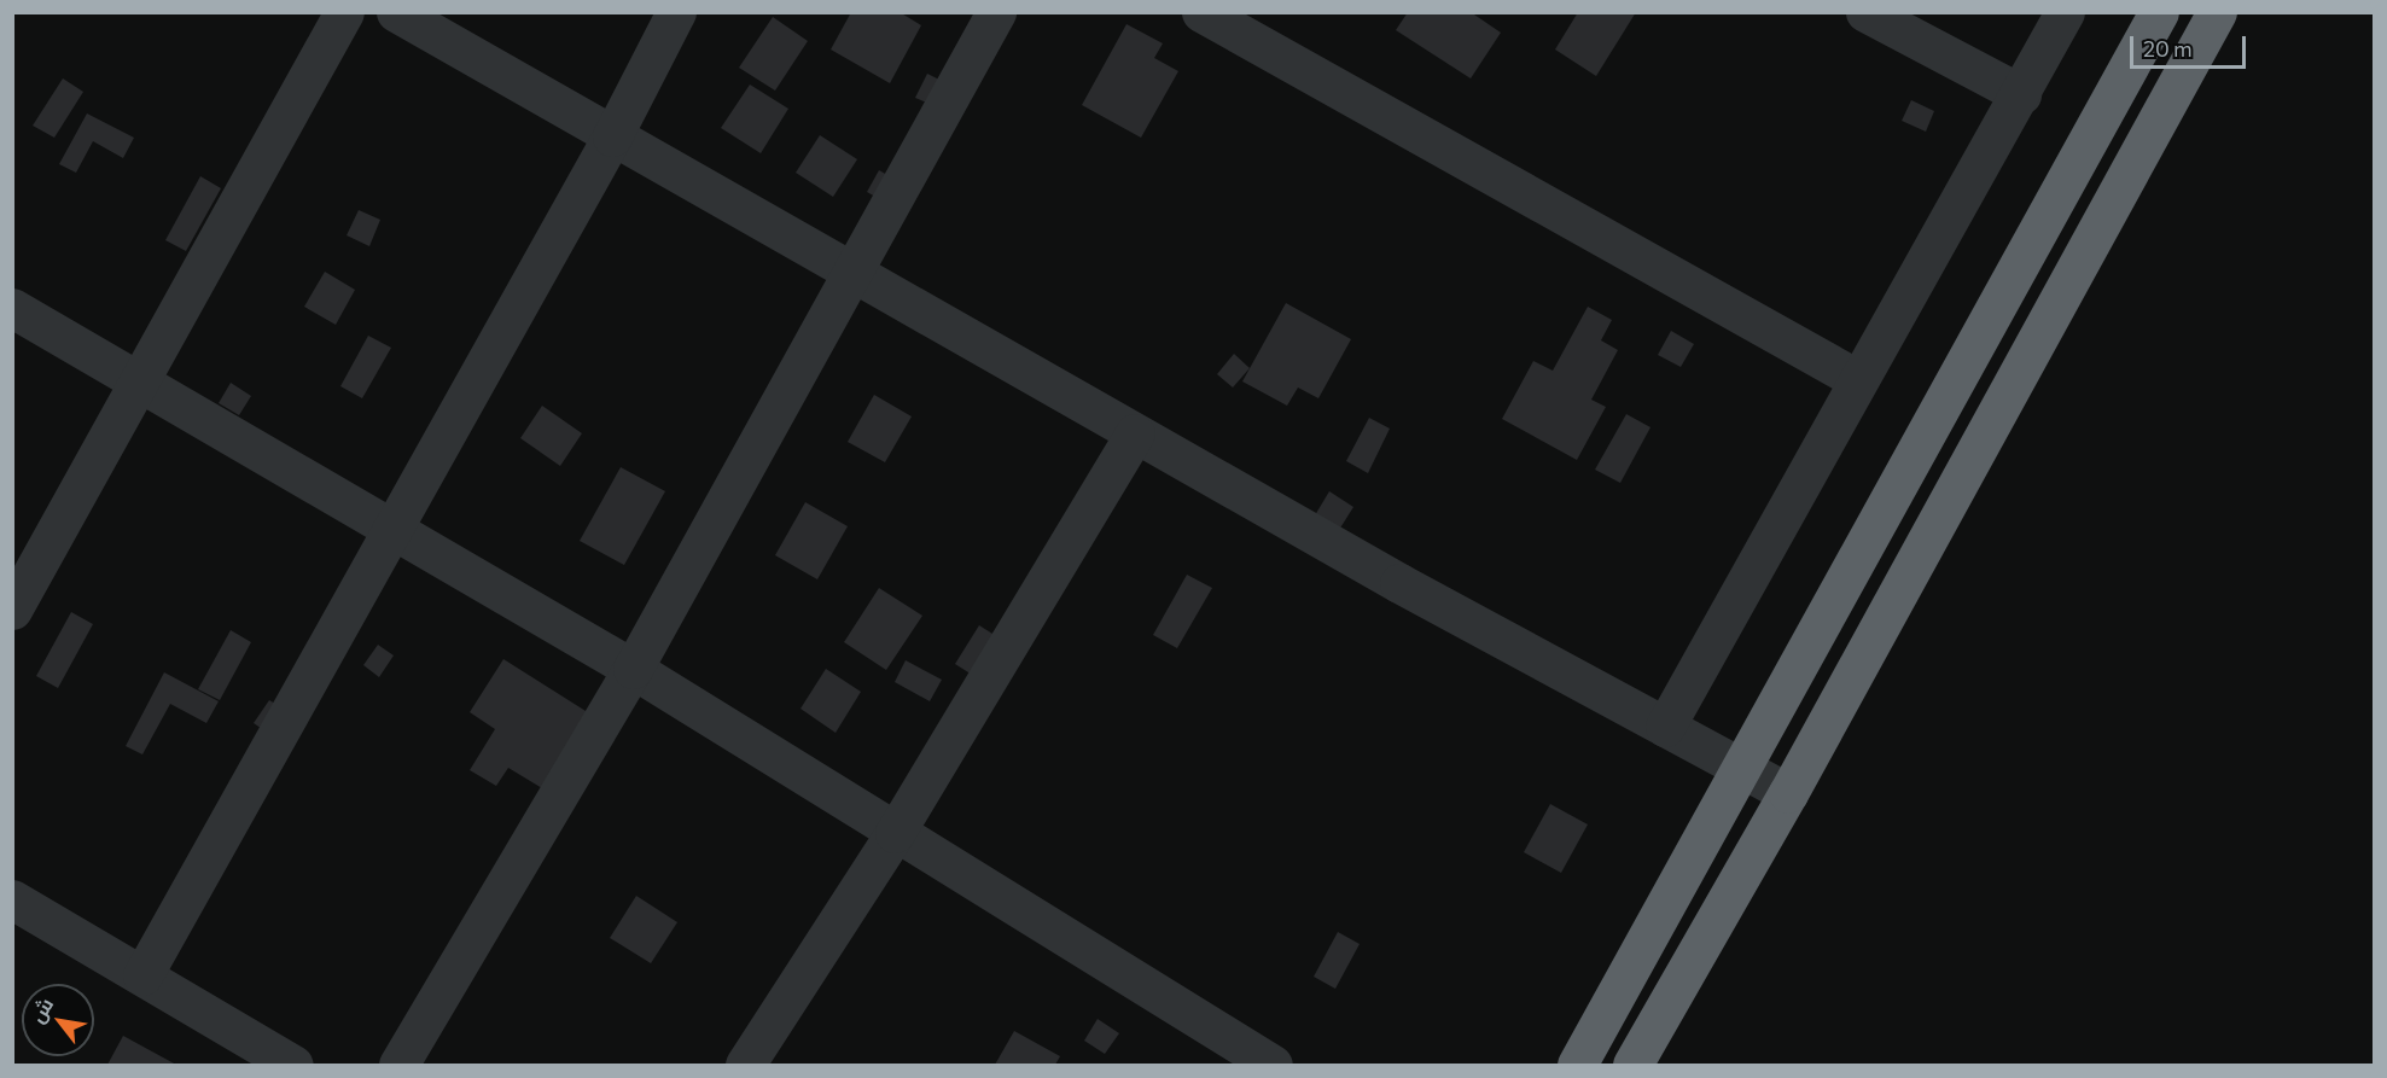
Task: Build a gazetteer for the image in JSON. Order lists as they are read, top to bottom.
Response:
{
  "scale_bar": "20 m",
  "north": "top left"
}
